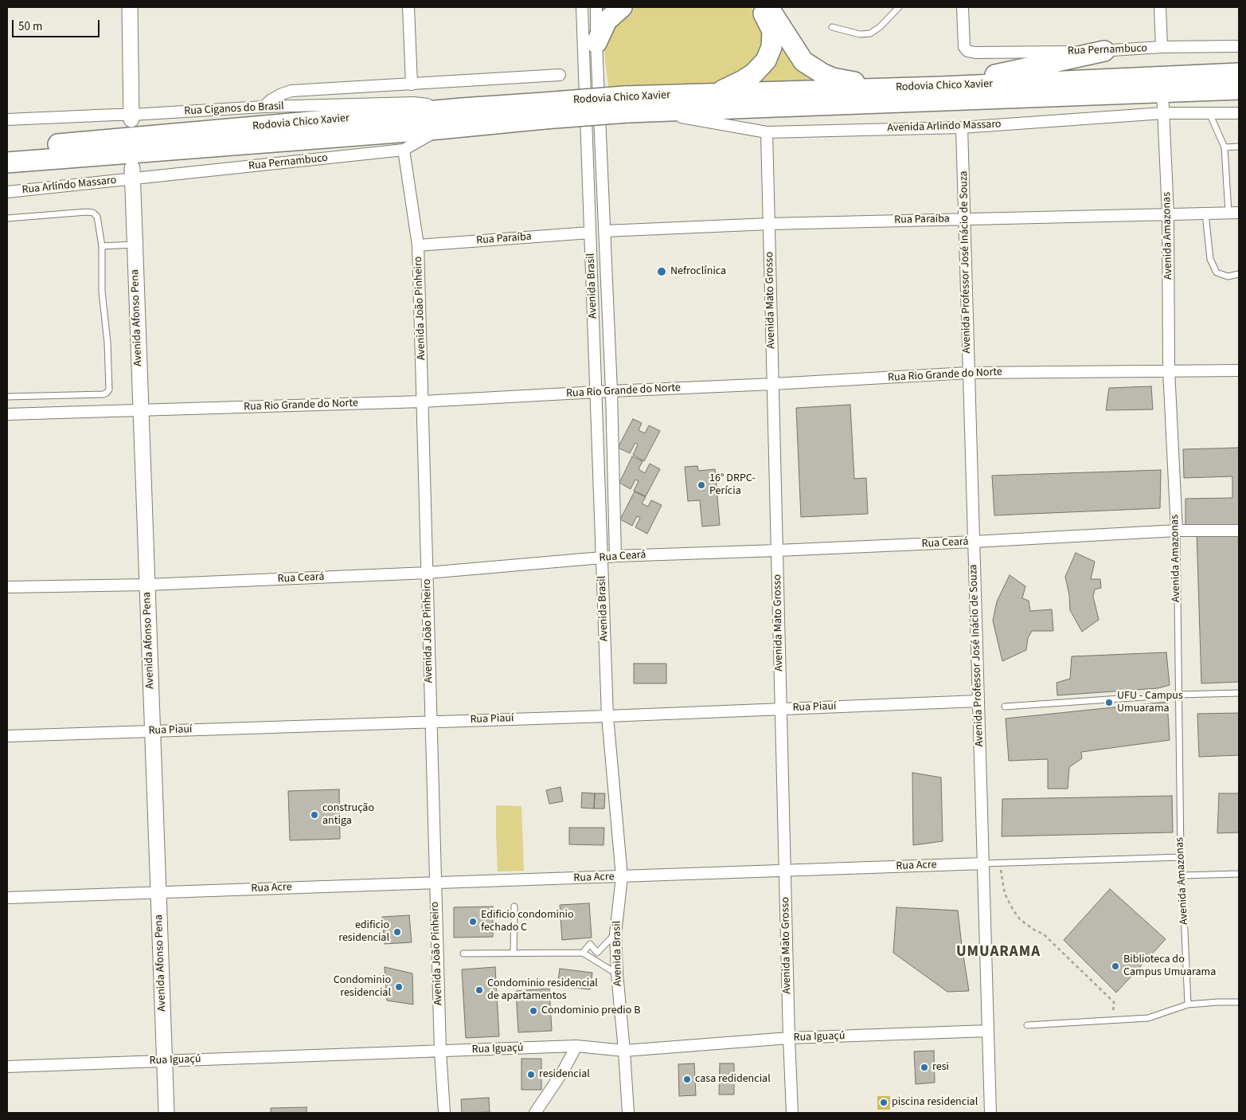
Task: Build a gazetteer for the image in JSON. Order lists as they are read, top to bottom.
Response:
{
  "streets": {
    "highway": ["Rodovia Chico Xavier"],
    "street": [
      "Rua Pernambuco",
      "Rua Ciganos do Brasil",
      "Avenida Arlindo Massaro",
      "Rua Arlíndo Massaro",
      "Rua Paraíba",
      "Avenida Amazonas",
      "Avenida Professor José Inácio de Souza",
      "Avenida Brasil",
      "Avenida Mato Grosso",
      "Avenida João Pinheiro",
      "Avenida Afonso Pena",
      "Rua Rio Grande do Norte",
      "Rua Ceará",
      "Rua Piauí",
      "Rua Acre",
      "Rua Iguaçú"
    ]
  },
  "crossings": [
    ["Rua Pernambuco", "Rodovia Chico Xavier"],
    ["Rua Pernambuco", "Rua Arlíndo Massaro"],
    ["Rua Pernambuco", "Avenida João Pinheiro"],
    ["Rua Pernambuco", "Avenida Afonso Pena"],
    ["Rodovia Chico Xavier", "Rua Ciganos do Brasil"],
    ["Rodovia Chico Xavier", "Avenida Arlindo Massaro"],
    ["Rodovia Chico Xavier", "Avenida Amazonas"],
    ["Avenida Arlindo Massaro", "Avenida Amazonas"],
    ["Avenida Arlindo Massaro", "Avenida Professor José Inácio de Souza"],
    ["Avenida Arlindo Massaro", "Avenida Mato Grosso"],
    ["Rua Arlíndo Massaro", "Avenida Afonso Pena"],
    ["Rua Paraíba", "Avenida Amazonas"],
    ["Rua Paraíba", "Avenida Professor José Inácio de Souza"],
    ["Rua Paraíba", "Avenida Brasil"],
    ["Rua Paraíba", "Avenida Mato Grosso"],
    ["Rua Paraíba", "Avenida João Pinheiro"],
    ["Avenida Amazonas", "Rua Rio Grande do Norte"],
    ["Avenida Amazonas", "Rua Ceará"],
    ["Avenida Amazonas", "Rua Acre"],
    ["Avenida Professor José Inácio de Souza", "Rua Rio Grande do Norte"],
    ["Avenida Professor José Inácio de Souza", "Rua Ceará"],
    ["Avenida Professor José Inácio de Souza", "Rua Piauí"],
    ["Avenida Professor José Inácio de Souza", "Rua Acre"],
    ["Avenida Professor José Inácio de Souza", "Rua Iguaçú"],
    ["Avenida Brasil", "Rua Rio Grande do Norte"],
    ["Avenida Brasil", "Rua Ceará"],
    ["Avenida Brasil", "Rua Piauí"],
    ["Avenida Brasil", "Rua Acre"],
    ["Avenida Brasil", "Rua Iguaçú"],
    ["Avenida Mato Grosso", "Rua Rio Grande do Norte"],
    ["Avenida Mato Grosso", "Rua Ceará"],
    ["Avenida Mato Grosso", "Rua Piauí"],
    ["Avenida Mato Grosso", "Rua Acre"],
    ["Avenida Mato Grosso", "Rua Iguaçú"],
    ["Avenida João Pinheiro", "Rua Rio Grande do Norte"],
    ["Avenida João Pinheiro", "Rua Ceará"],
    ["Avenida João Pinheiro", "Rua Piauí"],
    ["Avenida João Pinheiro", "Rua Acre"],
    ["Avenida João Pinheiro", "Rua Iguaçú"],
    ["Avenida Afonso Pena", "Rua Rio Grande do Norte"],
    ["Avenida Afonso Pena", "Rua Ceará"],
    ["Avenida Afonso Pena", "Rua Piauí"],
    ["Avenida Afonso Pena", "Rua Acre"],
    ["Avenida Afonso Pena", "Rua Iguaçú"]
  ],
  "districts": ["UMUARAMA"],
  "places": [
    "Nefroclínica",
    "16° DRPC- Perícia",
    "UFU - Campus Umuarama",
    "construção antiga",
    "Edificio condominio fechado C",
    "edificio residencial",
    "Biblioteca do Campus Umuarama",
    "Condominio residencial",
    "Condominio residencial de apartamentos",
    "Condominio predio B",
    "resi",
    "residencial",
    "casa redidencial",
    "piscina residencial"
  ],
  "scale_bar": "50 m"
}
